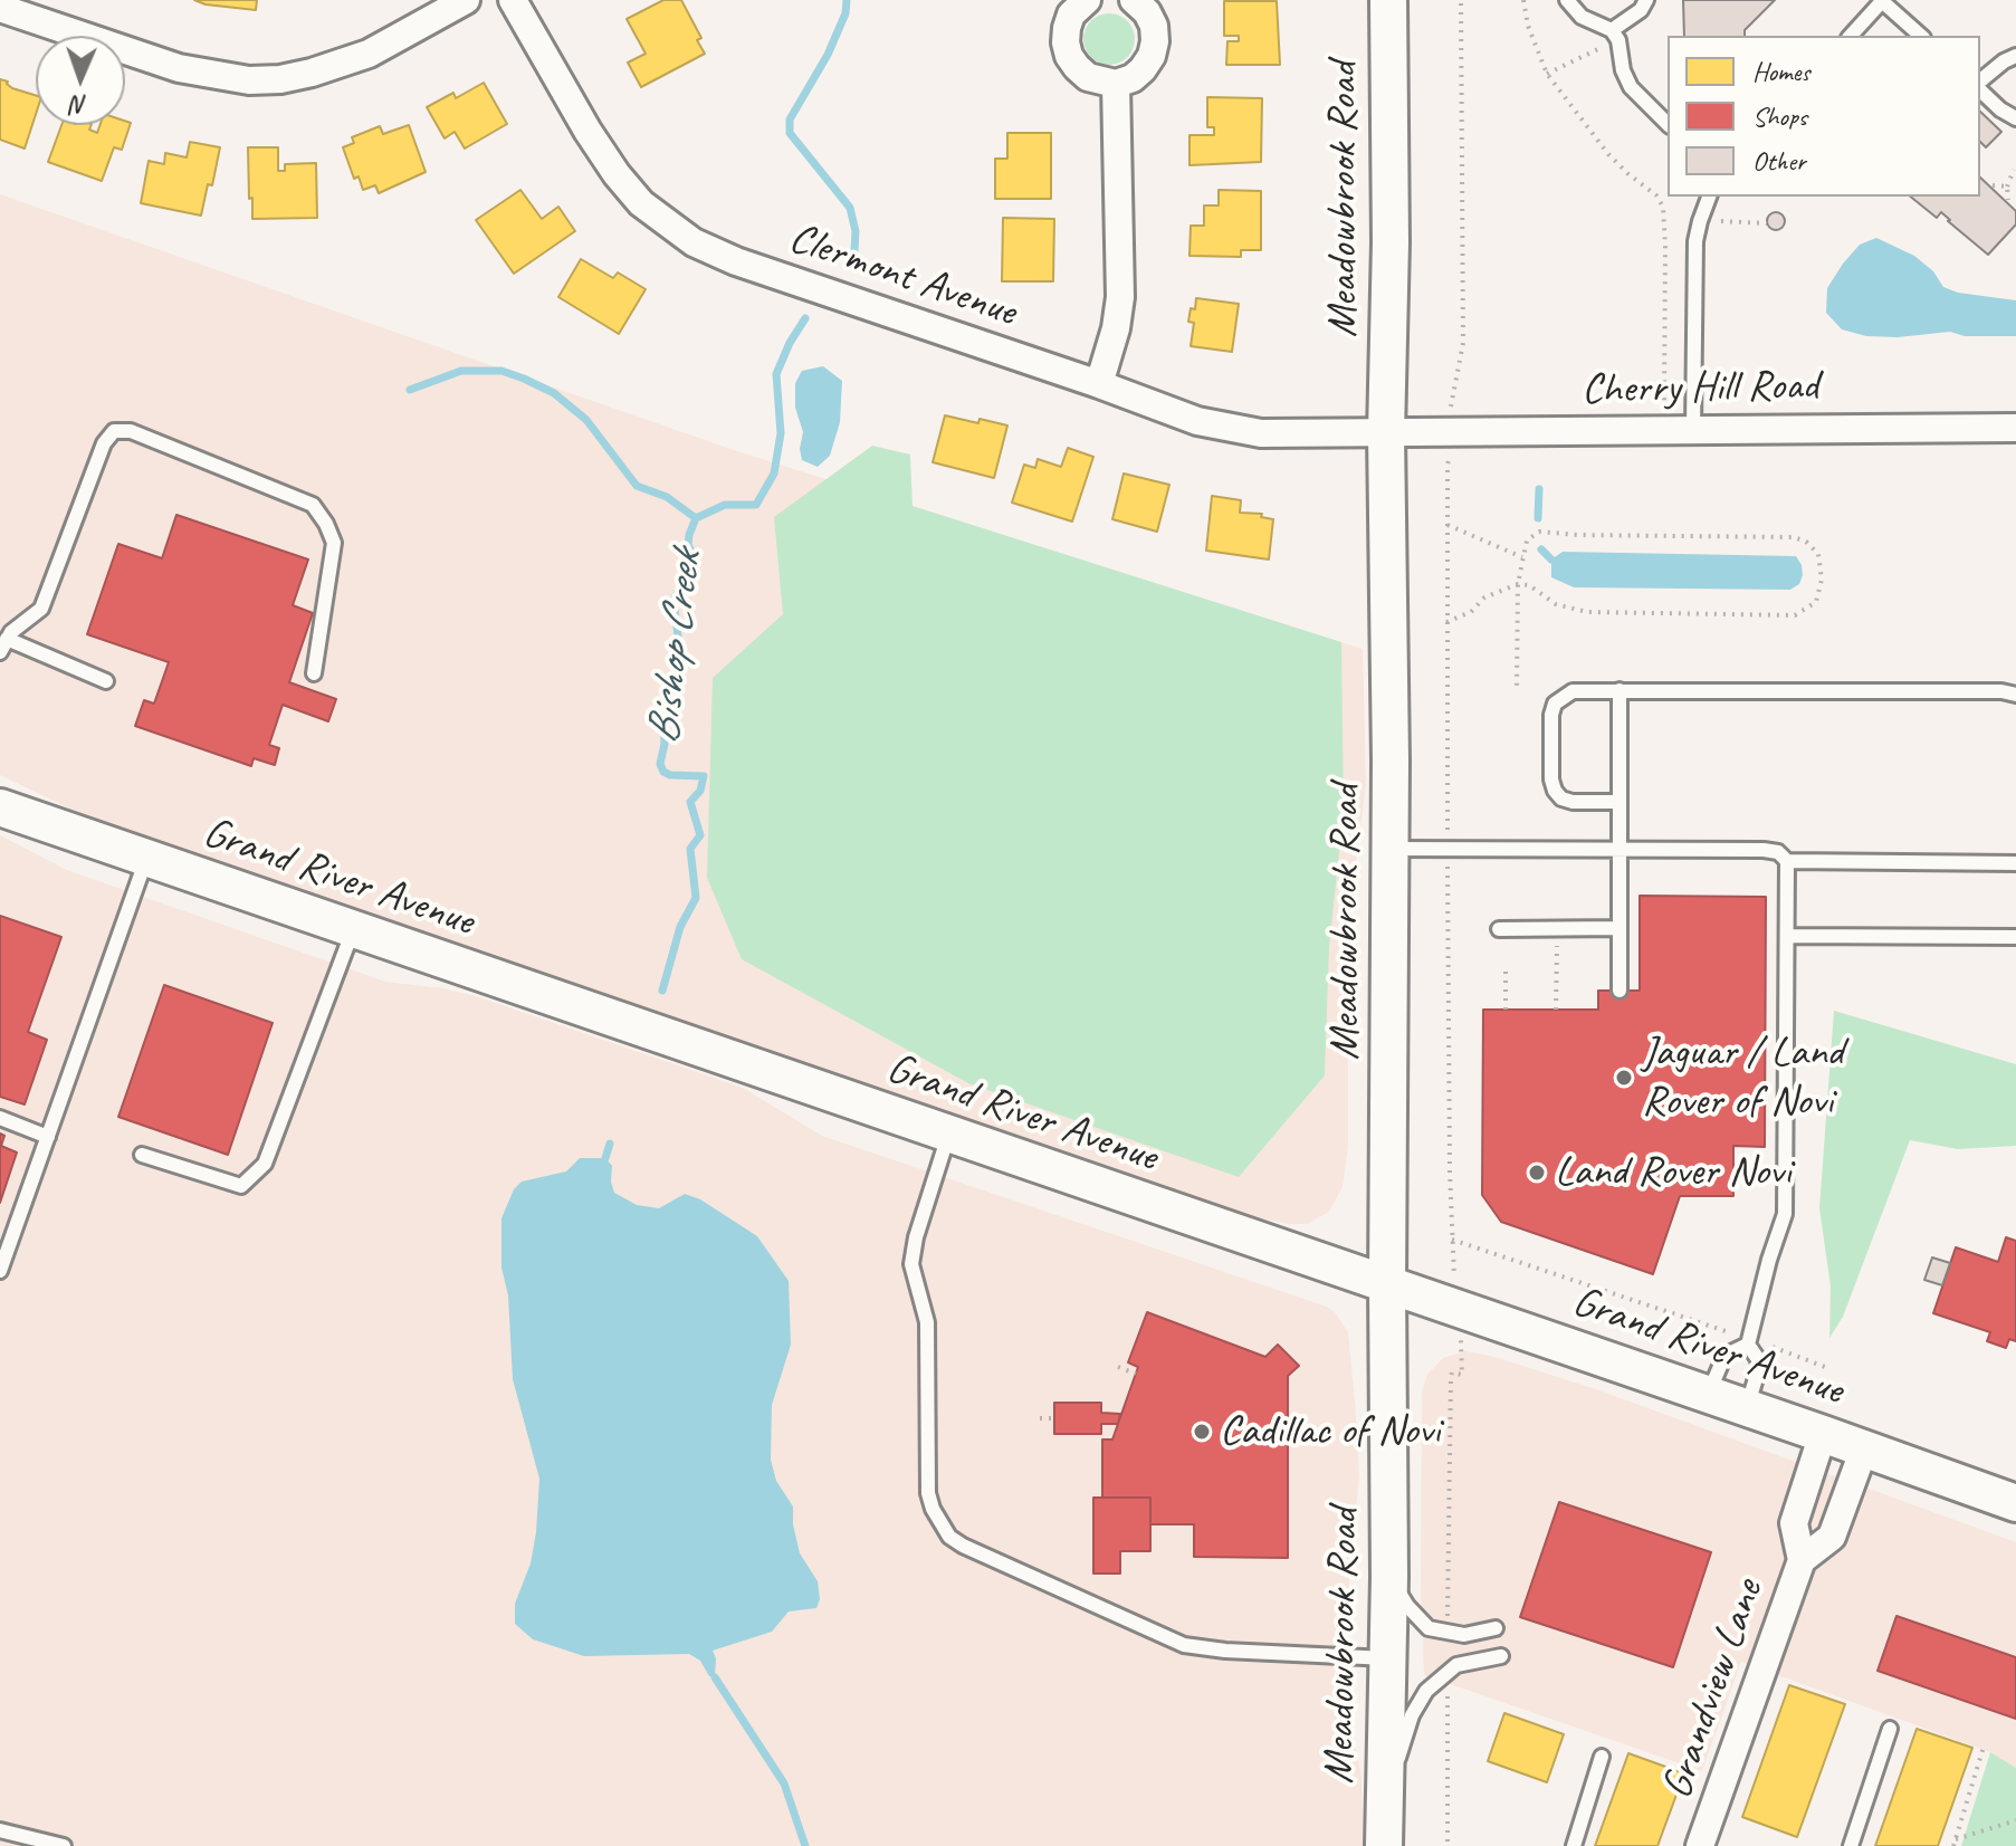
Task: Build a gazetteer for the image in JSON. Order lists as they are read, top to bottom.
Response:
{
  "streets": {
    "main road": ["Meadowbrook Road", "Grand River Avenue"],
    "street": ["Clermont Avenue", "Cherry Hill Road", "Grandview Lane"]
  },
  "crossings": [
    ["Meadowbrook Road", "Clermont Avenue"],
    ["Meadowbrook Road", "Cherry Hill Road"],
    ["Meadowbrook Road", "Grand River Avenue"],
    ["Clermont Avenue", "Cherry Hill Road"],
    ["Grand River Avenue", "Grandview Lane"]
  ],
  "water": ["Bishop Creek"],
  "places": ["Jaguar / Land Rover of Novi", "Land Rover Novi", "Cadillac of Novi"],
  "legend": ["Homes", "Shops", "Other"],
  "north": "bottom"
}
